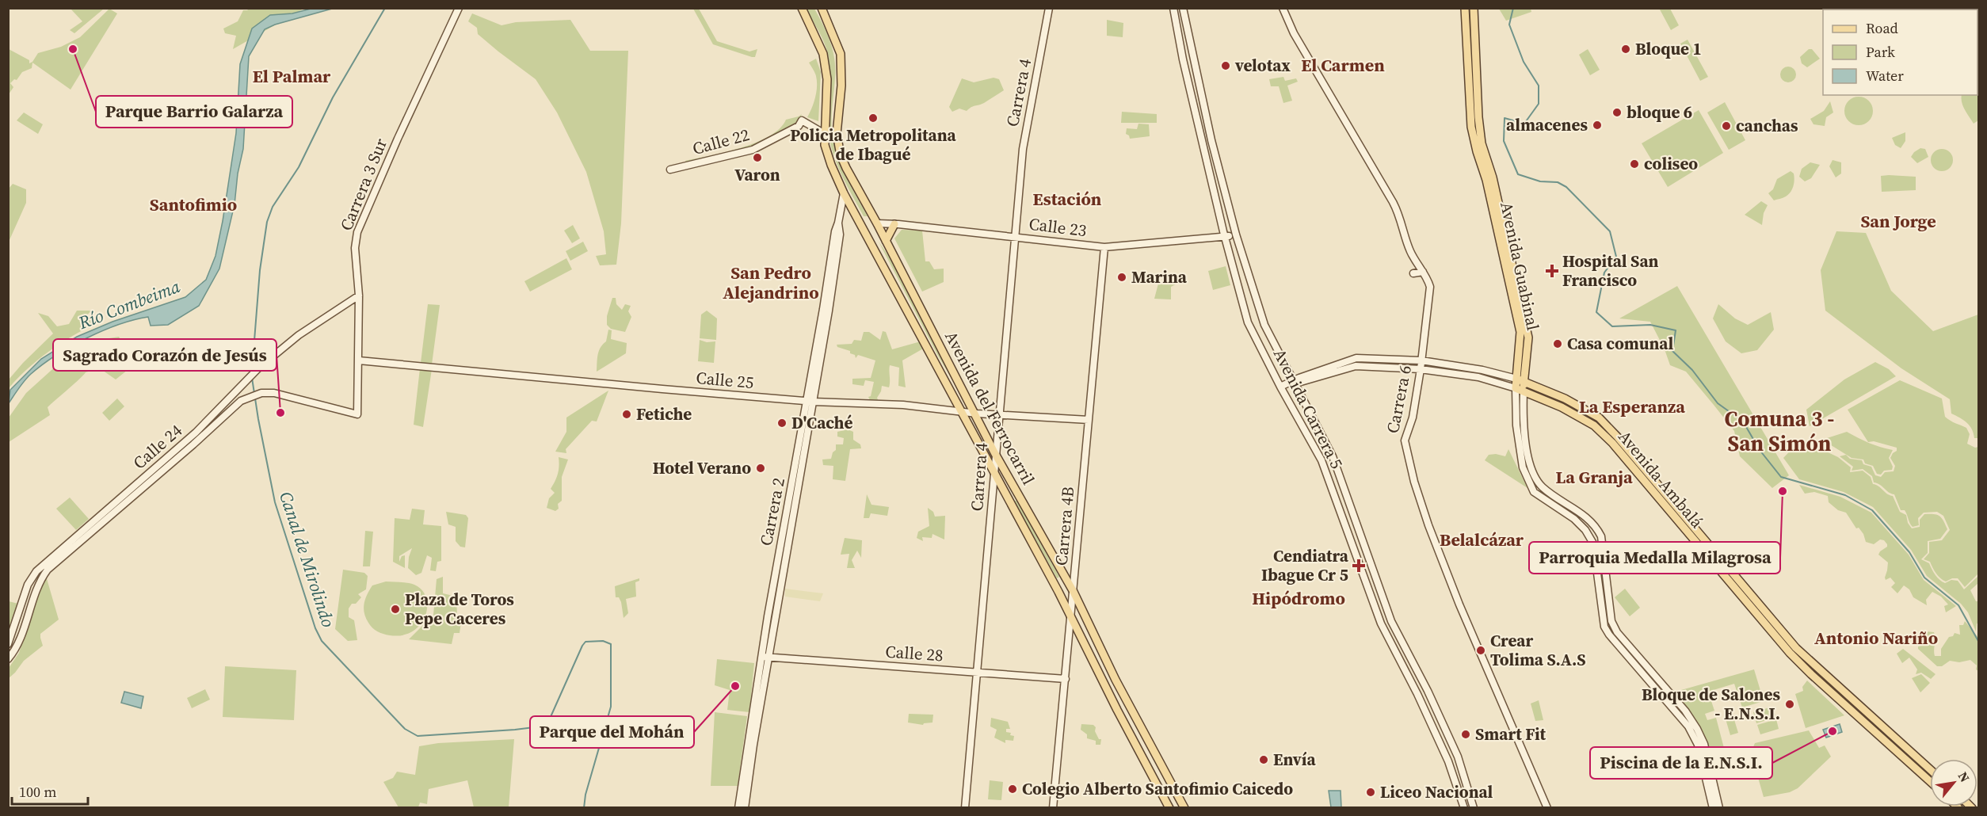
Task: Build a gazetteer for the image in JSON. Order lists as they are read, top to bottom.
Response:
{
  "streets": {
    "main road": [
      "Carrera 4",
      "Calle 22",
      "Carrera 3 Sur",
      "Calle 23",
      "Avenida Guabinal",
      "Calle 25",
      "Carrera 6",
      "Avenida del Ferrocarril",
      "Avenida Carrera 5",
      "Calle 24",
      "Avenida Ambalá",
      "Carrera 2",
      "Carrera 4B",
      "Calle 28"
    ]
  },
  "crossings": [
    ["Carrera 4", "Calle 23"],
    ["Carrera 4", "Calle 25"],
    ["Carrera 4", "Avenida del Ferrocarril"],
    ["Carrera 4", "Calle 28"],
    ["Carrera 3 Sur", "Calle 25"],
    ["Carrera 3 Sur", "Calle 24"],
    ["Calle 23", "Avenida del Ferrocarril"],
    ["Calle 23", "Avenida Carrera 5"],
    ["Calle 23", "Carrera 4B"],
    ["Avenida Guabinal", "Avenida Ambalá"],
    ["Calle 25", "Avenida del Ferrocarril"],
    ["Calle 25", "Carrera 2"],
    ["Calle 25", "Carrera 4B"],
    ["Carrera 6", "Avenida Ambalá"],
    ["Avenida del Ferrocarril", "Carrera 4B"],
    ["Avenida Carrera 5", "Avenida Ambalá"],
    ["Carrera 2", "Calle 28"],
    ["Carrera 4B", "Calle 28"]
  ],
  "districts": [
    "El Carmen",
    "El Palmar",
    "Estación",
    "Santofimio",
    "San Jorge",
    "San Pedro Alejandrino",
    "La Esperanza",
    "Comuna 3 - San Simón",
    "La Granja",
    "Belalcázar",
    "Hipódromo",
    "Antonio Nariño"
  ],
  "water": ["Río Combeima", "Canal de Mirolindo"],
  "places": {
    "other": [
      "Parque Barrio Galarza",
      "Bloque 1",
      "velotax",
      "bloque 6",
      "Policia Metropolitana de Ibagué",
      "almacenes",
      "canchas",
      "Varon",
      "coliseo",
      "Marina",
      "Casa comunal",
      "Sagrado Corazón de Jesús",
      "Fetiche",
      "D'Caché",
      "Hotel Verano",
      "Parroquia Medalla Milagrosa",
      "Plaza de Toros Pepe Caceres",
      "Crear Tolima S.A.S",
      "Parque del Mohán",
      "Bloque de Salones - E.N.S.I.",
      "Piscina de la E.N.S.I.",
      "Smart Fit",
      "Envía",
      "Colegio Alberto Santofimio Caicedo",
      "Liceo Nacional"
    ],
    "health": ["Hospital San Francisco", "Cendiatra Ibague Cr 5"]
  },
  "legend": ["Road", "Park", "Water"],
  "scale_bar": "100 m",
  "north": "top right"
}
